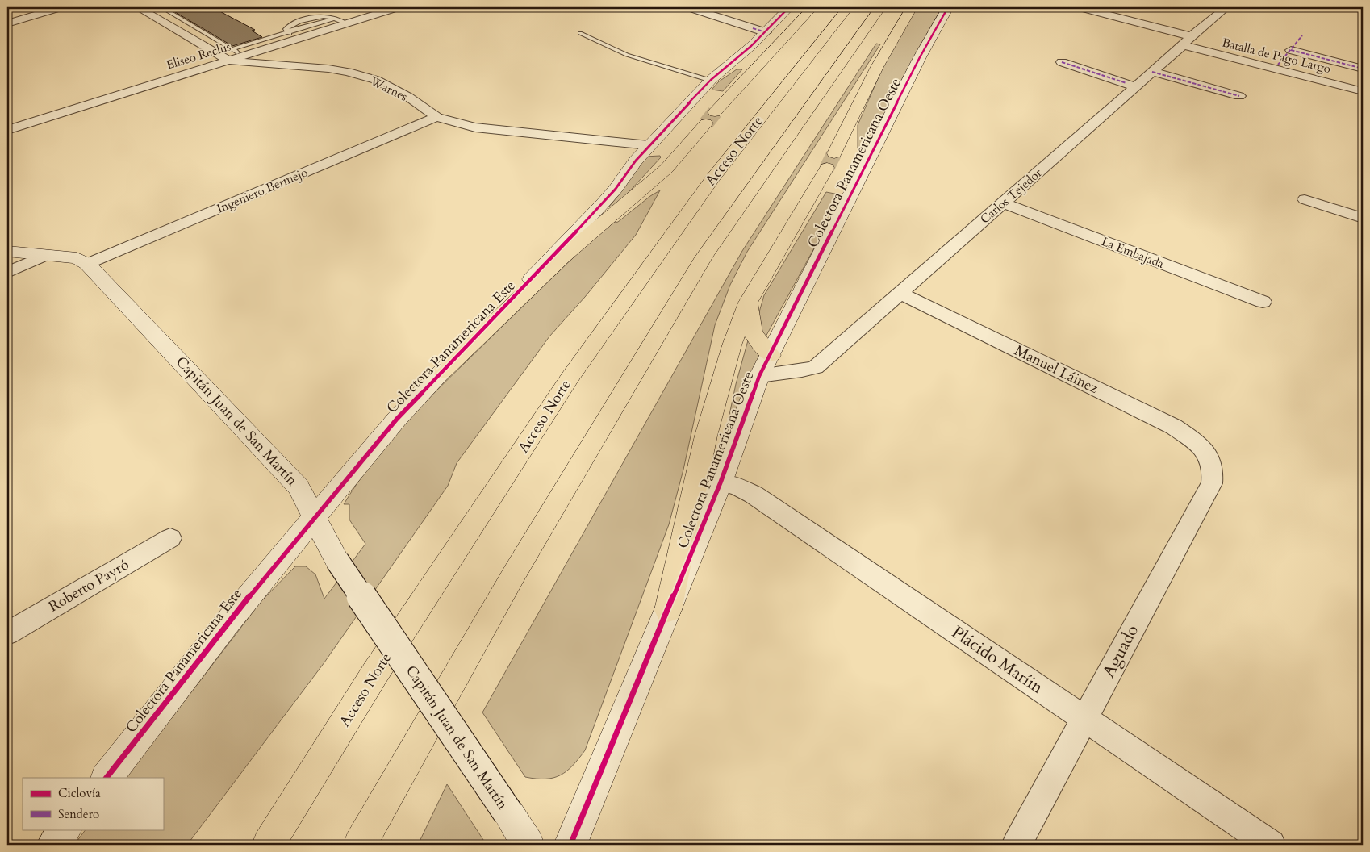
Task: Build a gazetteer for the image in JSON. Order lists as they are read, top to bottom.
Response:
{
  "streets": {
    "highway": ["Acceso Norte"],
    "street": [
      "Eliseo Reclus",
      "Batalla de Pago Largo",
      "Warnes",
      "Colectora Panamericana Oeste",
      "Ingeniero Bermejo",
      "Carlos Tejedor",
      "La Embajada",
      "Colectora Panamericana Este",
      "Manuel Láinez",
      "Capitán Juan de San Martín",
      "Roberto Payró",
      "Aguado",
      "Plácido Maríin"
    ]
  },
  "crossings": [
    ["Eliseo Reclus", "Warnes"],
    ["Batalla de Pago Largo", "Carlos Tejedor"],
    ["Warnes", "Ingeniero Bermejo"],
    ["Warnes", "Colectora Panamericana Este"],
    ["Colectora Panamericana Oeste", "Carlos Tejedor"],
    ["Colectora Panamericana Oeste", "Plácido Maríin"],
    ["Ingeniero Bermejo", "Capitán Juan de San Martín"],
    ["Carlos Tejedor", "La Embajada"],
    ["Carlos Tejedor", "Manuel Láinez"],
    ["Colectora Panamericana Este", "Capitán Juan de San Martín"],
    ["Manuel Láinez", "Aguado"],
    ["Aguado", "Plácido Maríin"]
  ],
  "legend": ["Ciclovía", "Sendero"]
}
